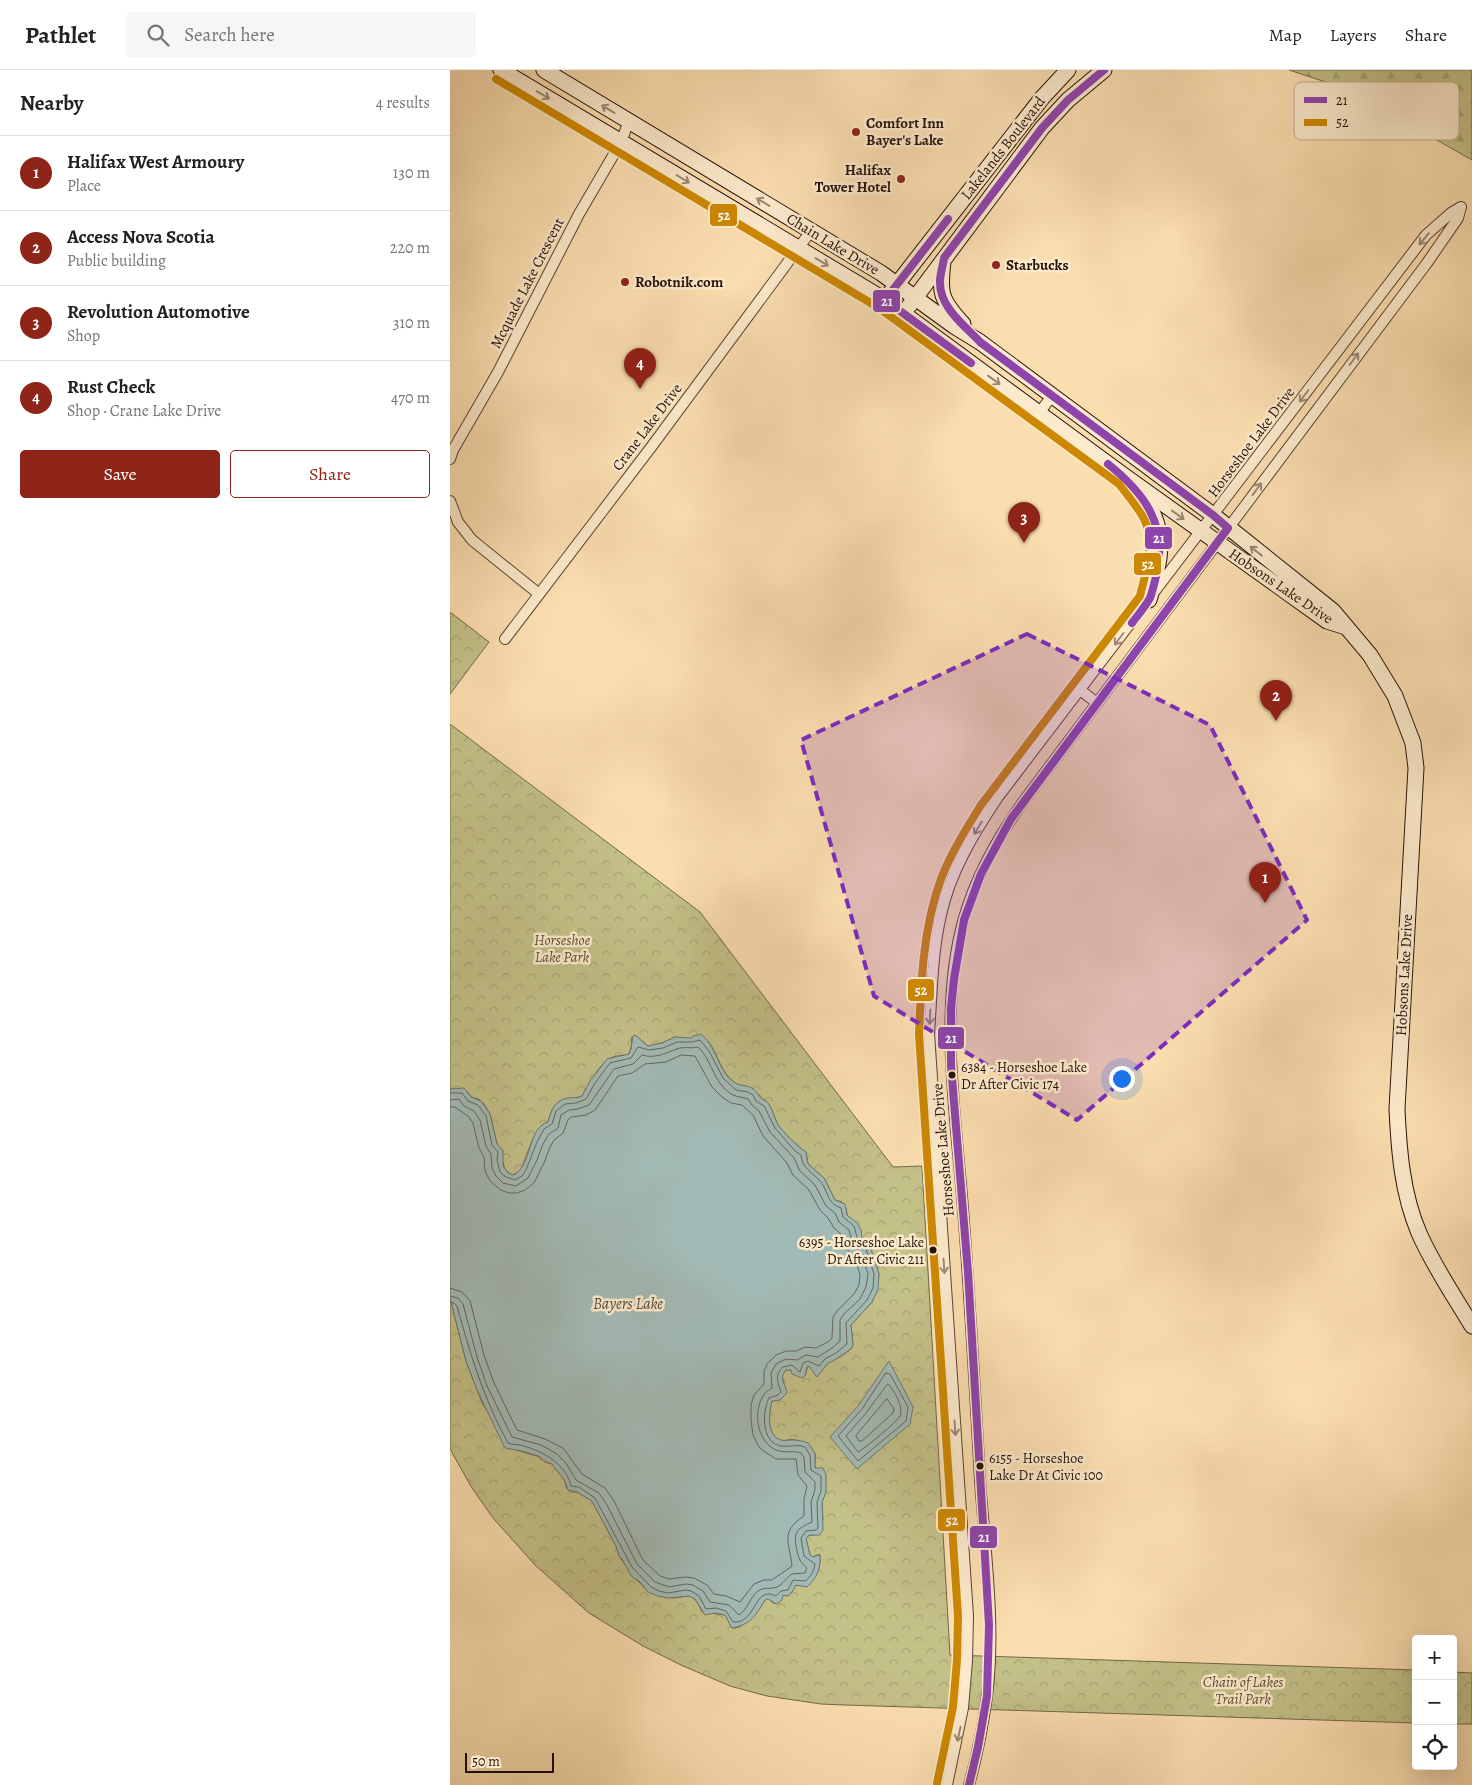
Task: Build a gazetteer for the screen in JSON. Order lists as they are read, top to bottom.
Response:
{
  "streets": {
    "street": [
      "Lakelands Boulevard",
      "Chain Lake Drive",
      "Mcquade Lake Crescent",
      "Crane Lake Drive",
      "Horseshoe Lake Drive",
      "Hobsons Lake Drive"
    ]
  },
  "crossings": [
    ["Lakelands Boulevard", "Chain Lake Drive"],
    ["Chain Lake Drive", "Mcquade Lake Crescent"],
    ["Chain Lake Drive", "Crane Lake Drive"],
    ["Chain Lake Drive", "Horseshoe Lake Drive"],
    ["Chain Lake Drive", "Hobsons Lake Drive"],
    ["Horseshoe Lake Drive", "Hobsons Lake Drive"]
  ],
  "water": ["Bayers Lake"],
  "parks": ["Horseshoe Lake Park", "Chain of Lakes Trail Park"],
  "places": [
    "Comfort Inn Bayer's Lake",
    "Halifax Tower Hotel",
    "Starbucks",
    "Robotnik.com",
    "6384 - Horseshoe Lake Dr After Civic 174",
    "6395 - Horseshoe Lake Dr After Civic 211",
    "6155 - Horseshoe Lake Dr At Civic 100"
  ],
  "lines": ["transit line 21", "transit line 52"],
  "legend": ["21", "52"],
  "scale_bar": "50 m",
  "page": {
    "header": "Pathlet",
    "search": "Search here",
    "nav": ["Map", "Layers", "Share"],
    "heading": ["Nearby", "4 results"],
    "list": [
      {
        "mark": "1",
        "name": "Halifax West Armoury",
        "note": "Place",
        "value": "130 m"
      },
      {
        "mark": "2",
        "name": "Access Nova Scotia",
        "note": "Public building",
        "value": "220 m"
      },
      {
        "mark": "3",
        "name": "Revolution Automotive",
        "note": "Shop",
        "value": "310 m"
      },
      {
        "mark": "4",
        "name": "Rust Check",
        "note": "Shop · Crane Lake Drive",
        "value": "470 m"
      }
    ],
    "pins": [
      "4",
      "3",
      "2",
      "1"
    ],
    "buttons": ["Save", "Share"],
    "map_buttons": ["+", "−"],
    "scale": "50 m"
  }
}
